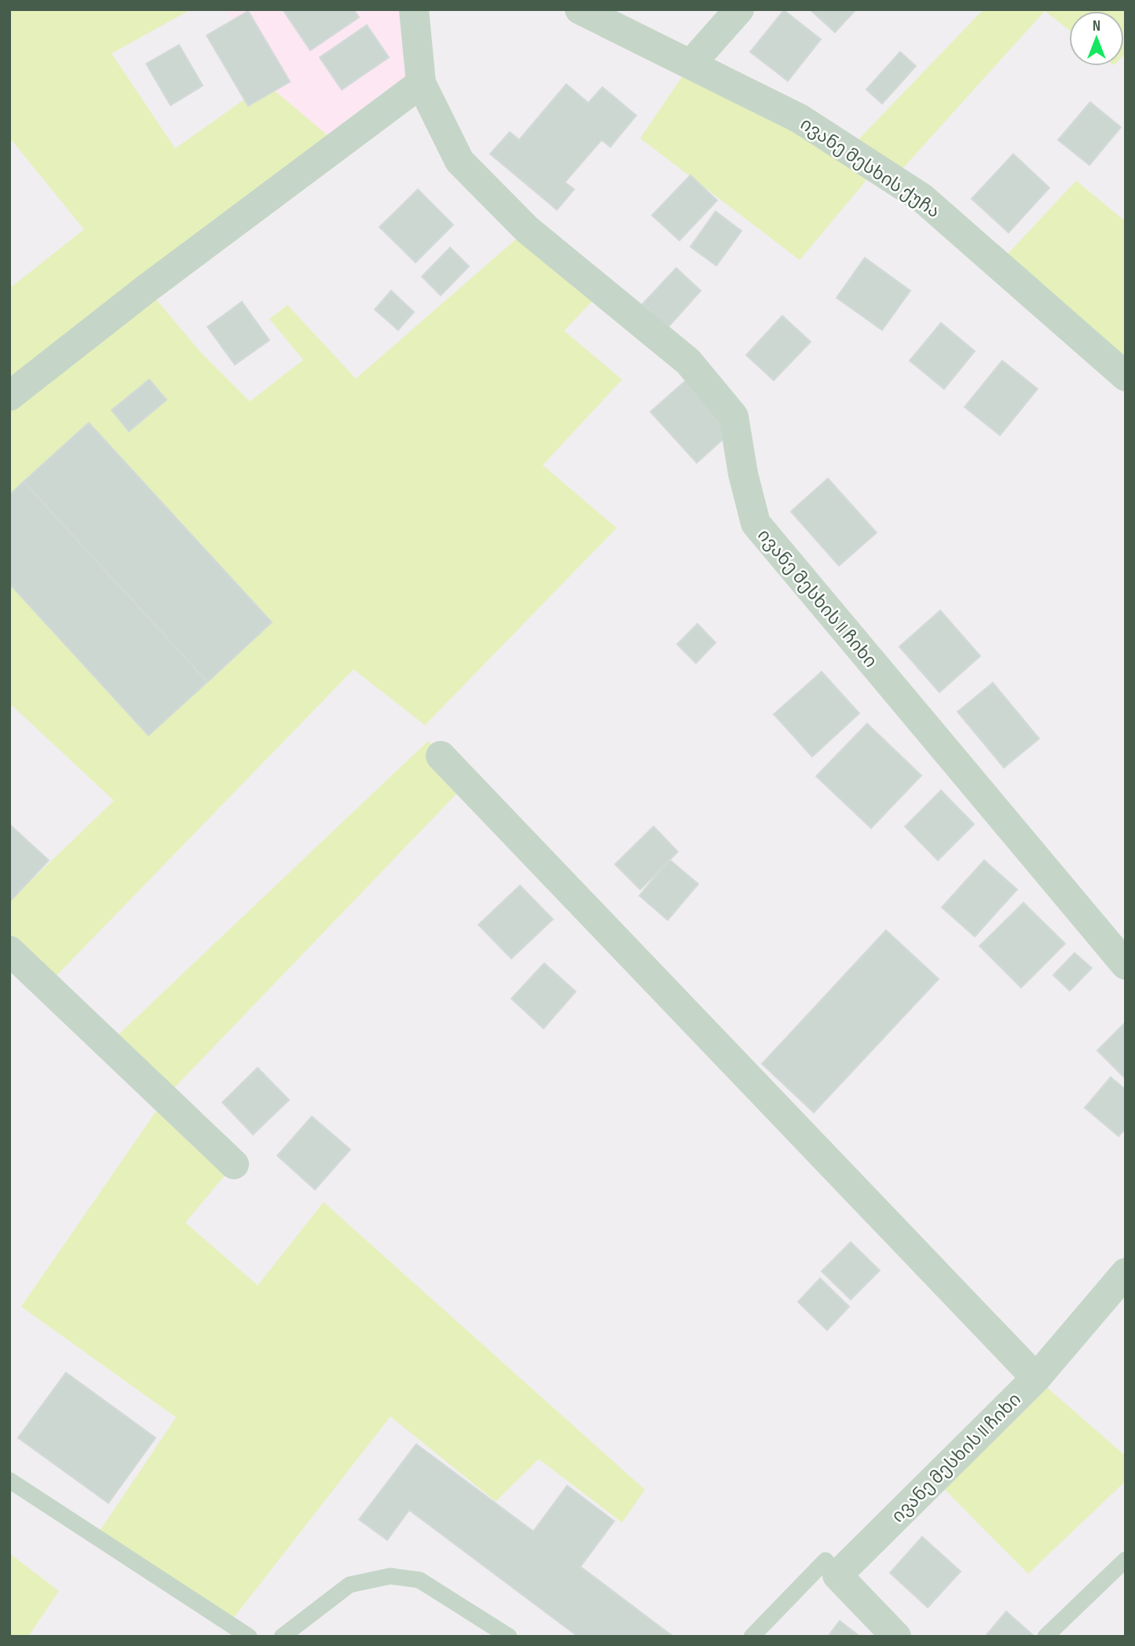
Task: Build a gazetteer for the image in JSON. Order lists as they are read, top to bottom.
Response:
{
  "streets": {
    "street": ["ივანე მესხის ქუჩა", "ივანე მესხის II ჩიხი"]
  },
  "north": "top"
}
